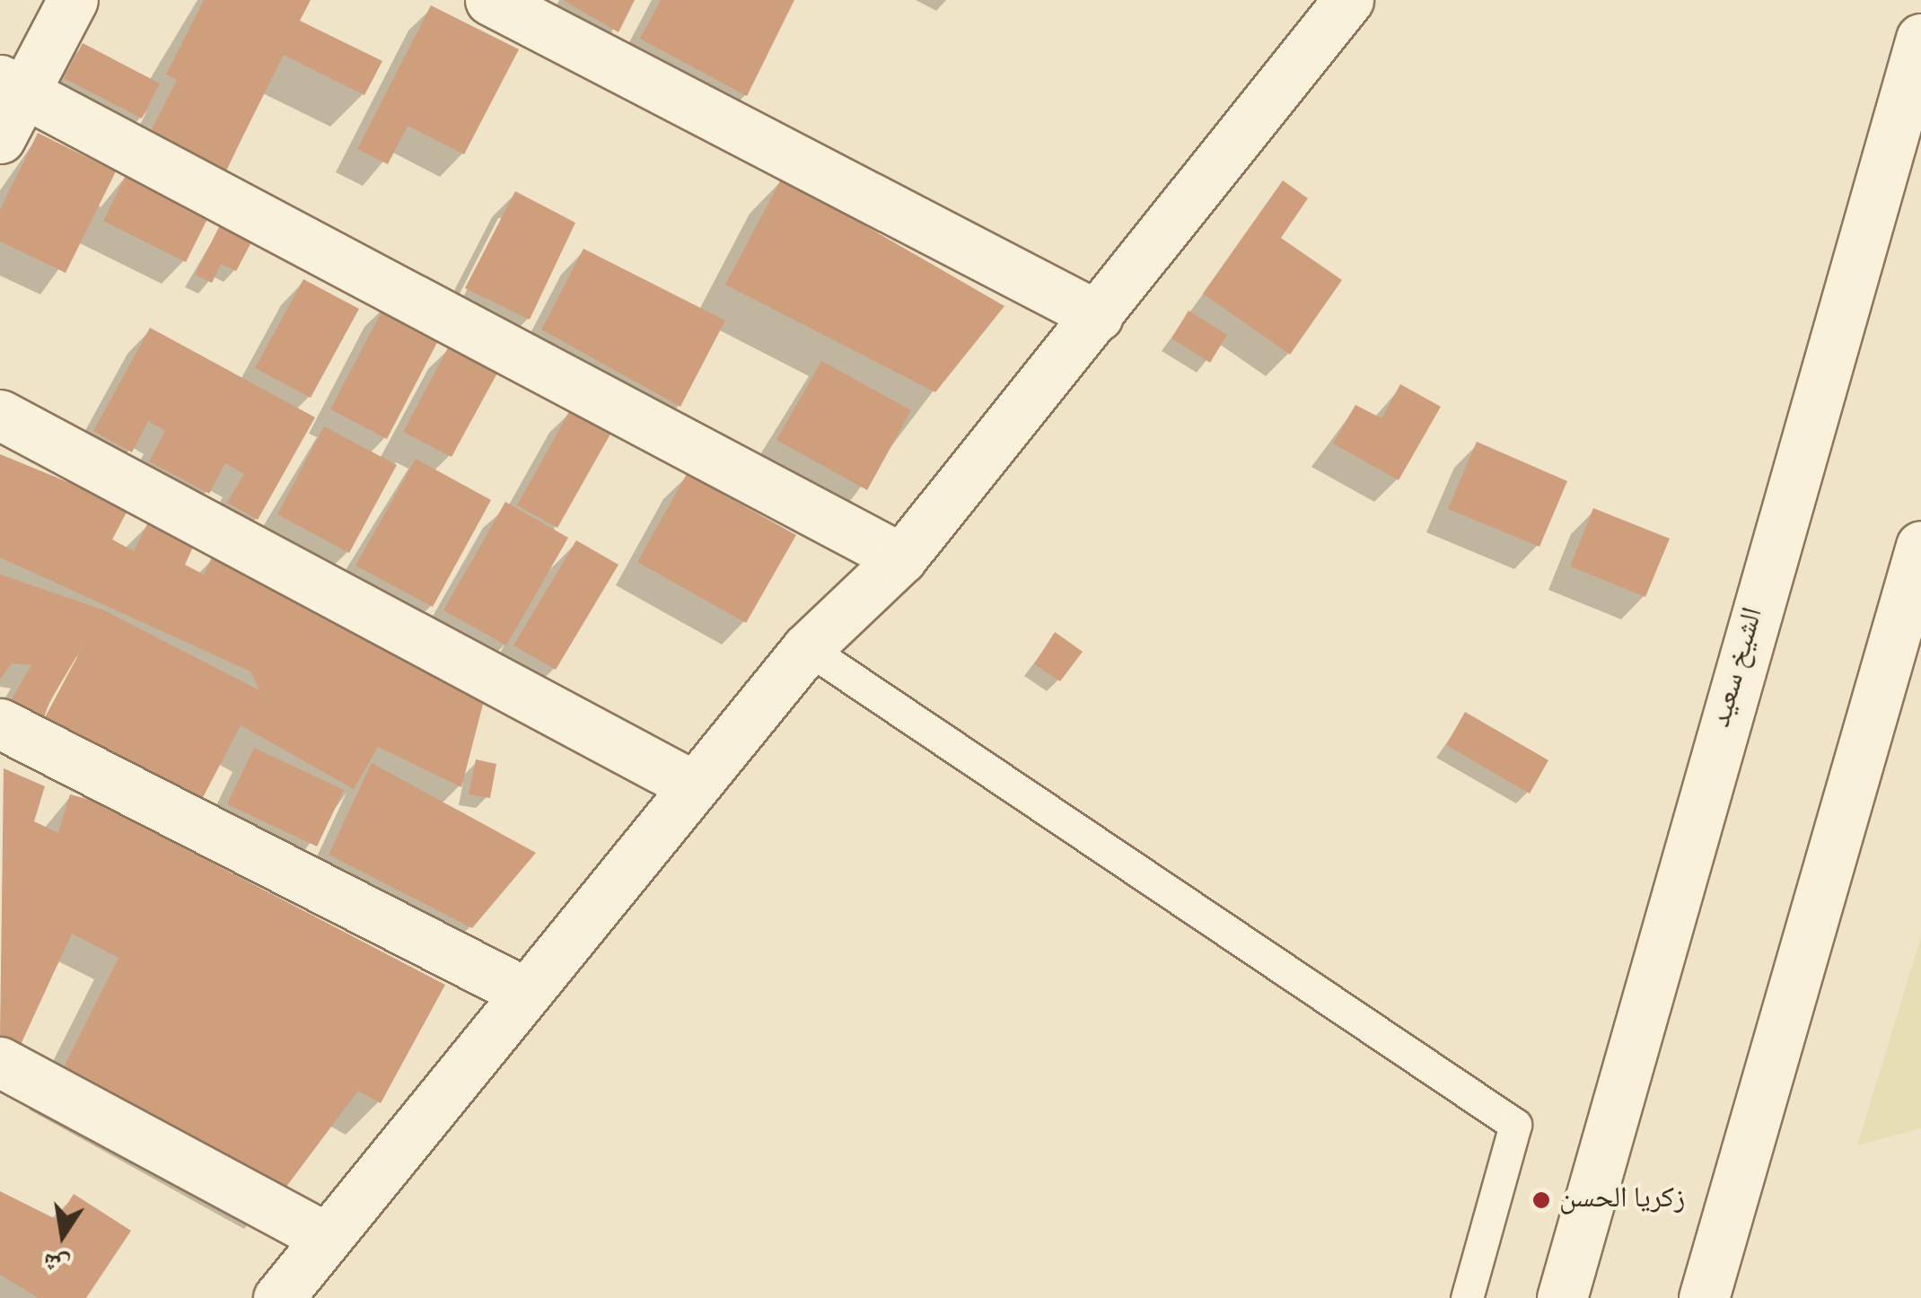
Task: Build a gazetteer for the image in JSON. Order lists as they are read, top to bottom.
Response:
{
  "streets": {
    "street": ["الشيخ سعيد"]
  },
  "places": ["زكريا الحسن"],
  "north": "bottom"
}
